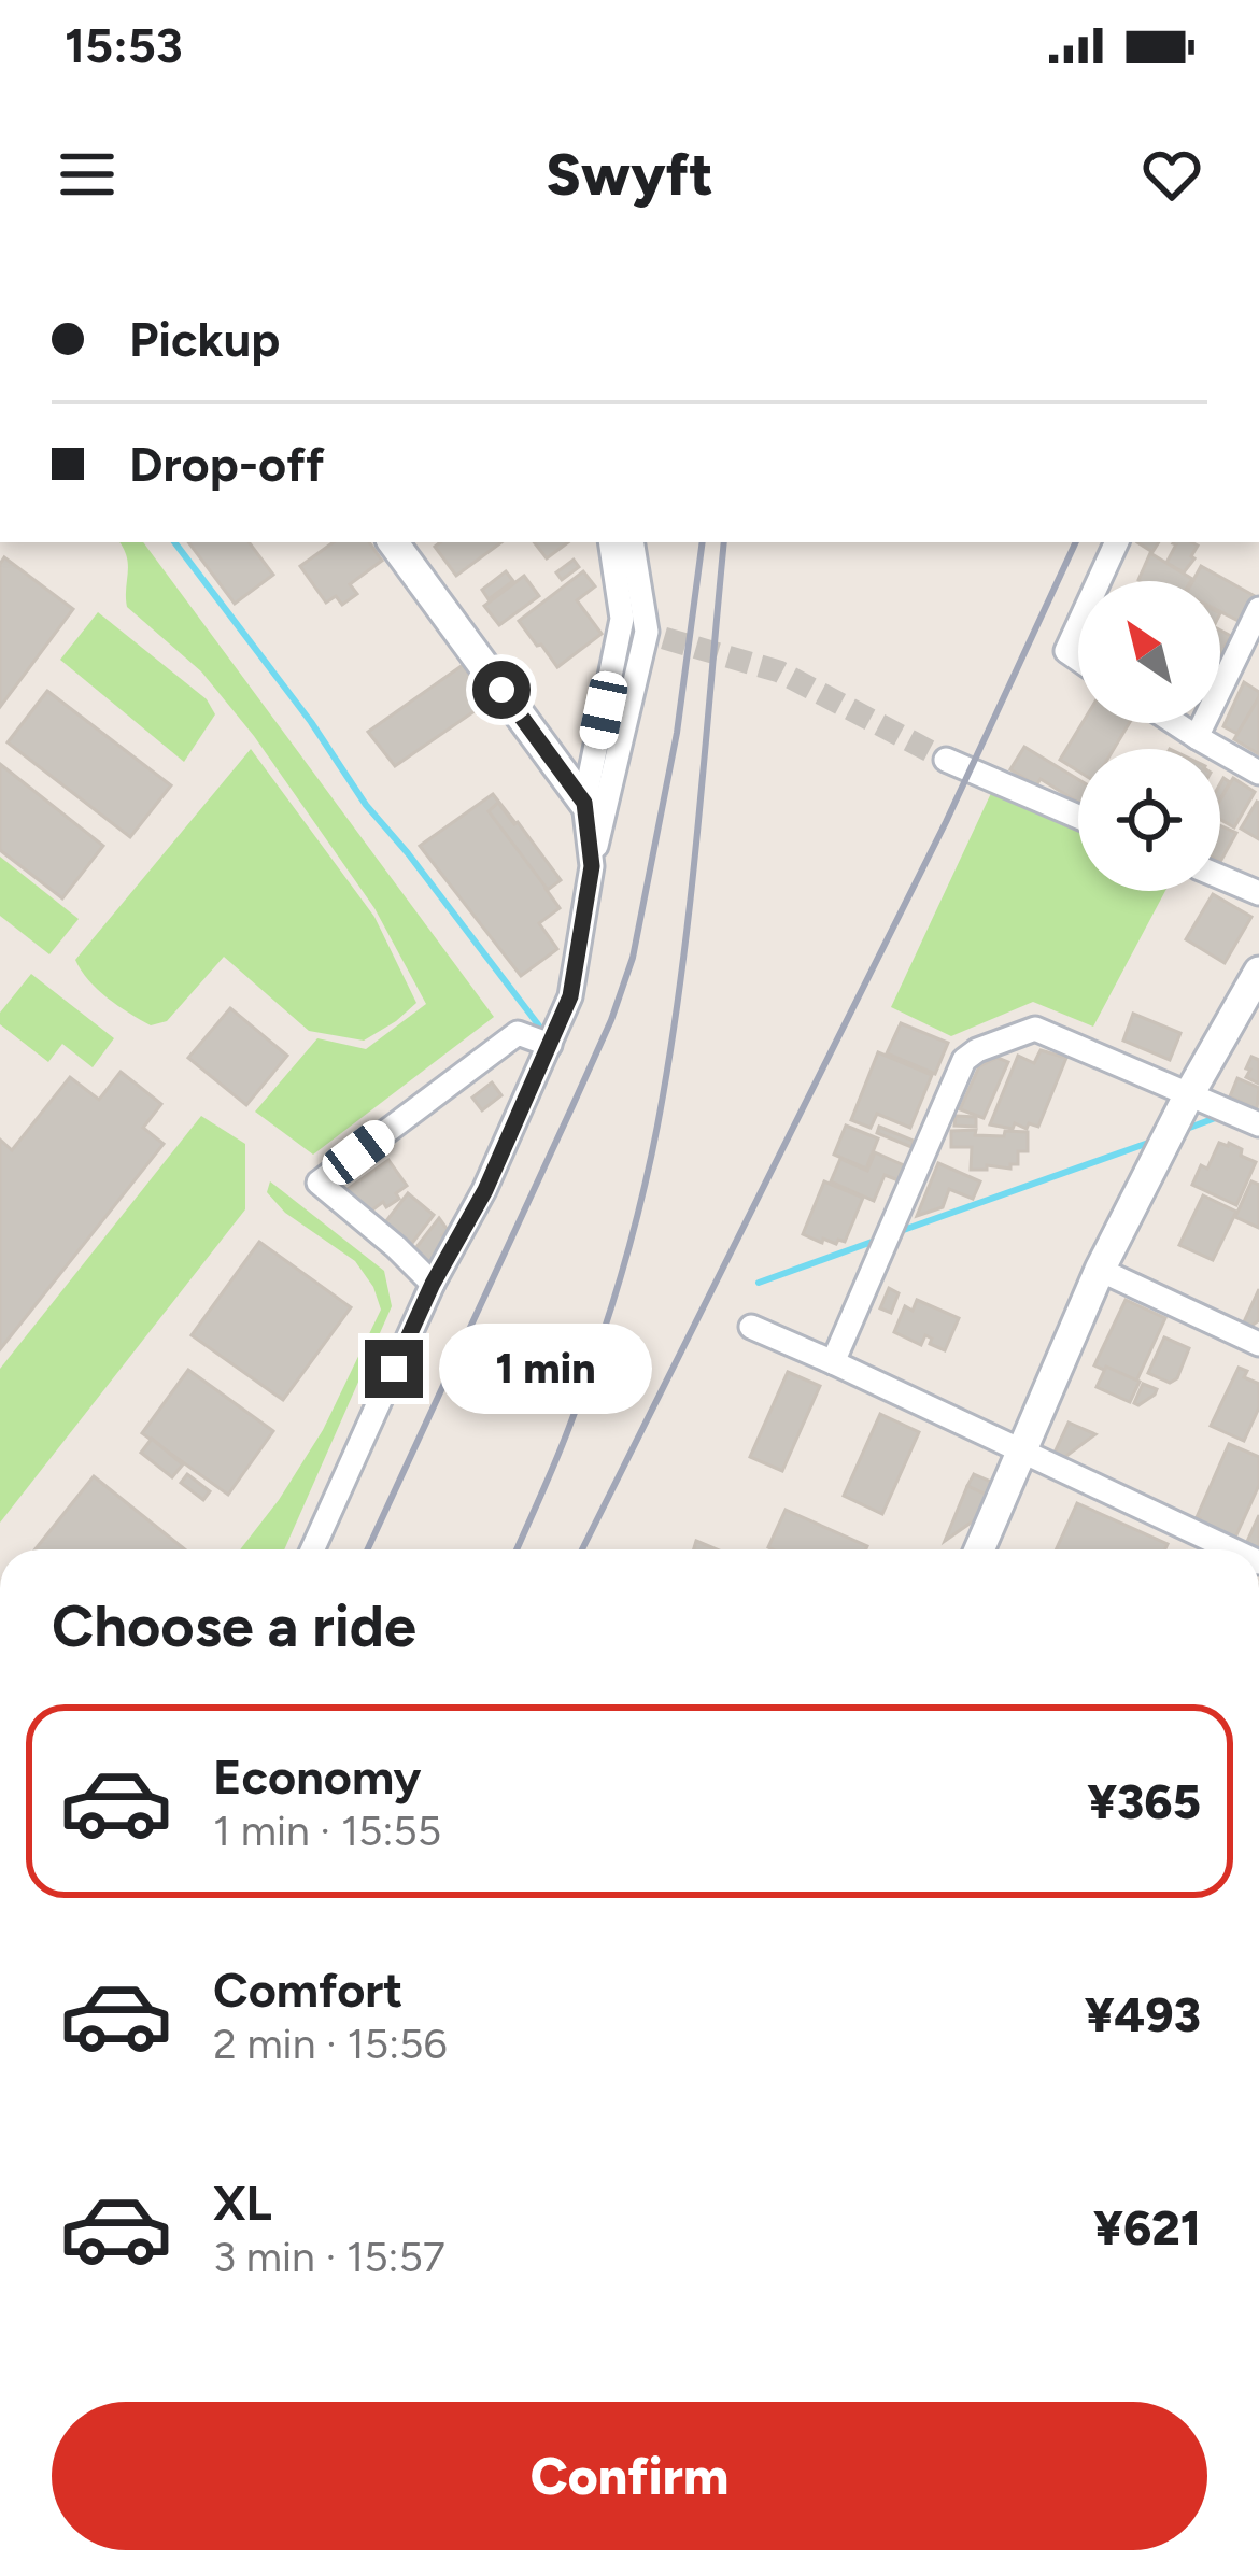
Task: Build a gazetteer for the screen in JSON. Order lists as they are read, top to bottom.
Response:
{
  "north": "top left",
  "page": {
    "status": "15:53",
    "header": "Swyft",
    "banner": ["Pickup", "Drop-off"],
    "bubble": "1 min",
    "heading": "Choose a ride",
    "list": [
      {
        "name": "Economy",
        "note": "1 min · 15:55",
        "value": "¥365"
      },
      {
        "name": "Comfort",
        "note": "2 min · 15:56",
        "value": "¥493"
      },
      {
        "name": "XL",
        "note": "3 min · 15:57",
        "value": "¥621"
      }
    ],
    "buttons": "Confirm"
  }
}
